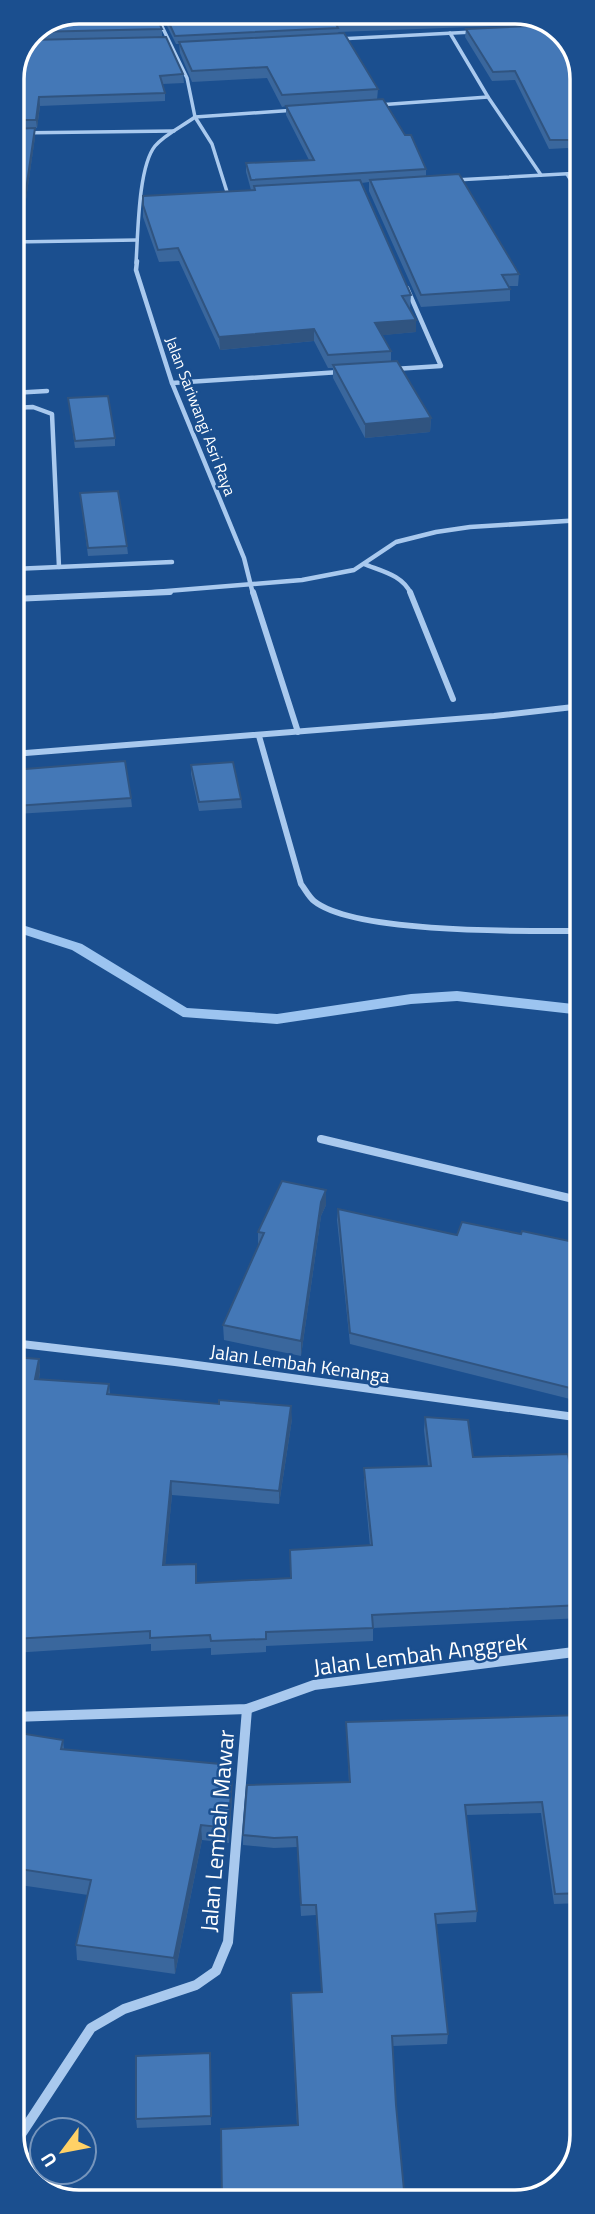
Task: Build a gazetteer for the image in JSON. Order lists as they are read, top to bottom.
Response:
{
  "streets": {
    "street": [
      "Jalan Sariwangi Asri Raya",
      "Jalan Lembah Kenanga",
      "Jalan Lembah Anggrek",
      "Jalan Lembah Mawar"
    ]
  },
  "crossings": [
    ["Jalan Lembah Anggrek", "Jalan Lembah Mawar"]
  ],
  "north": "bottom left"
}
